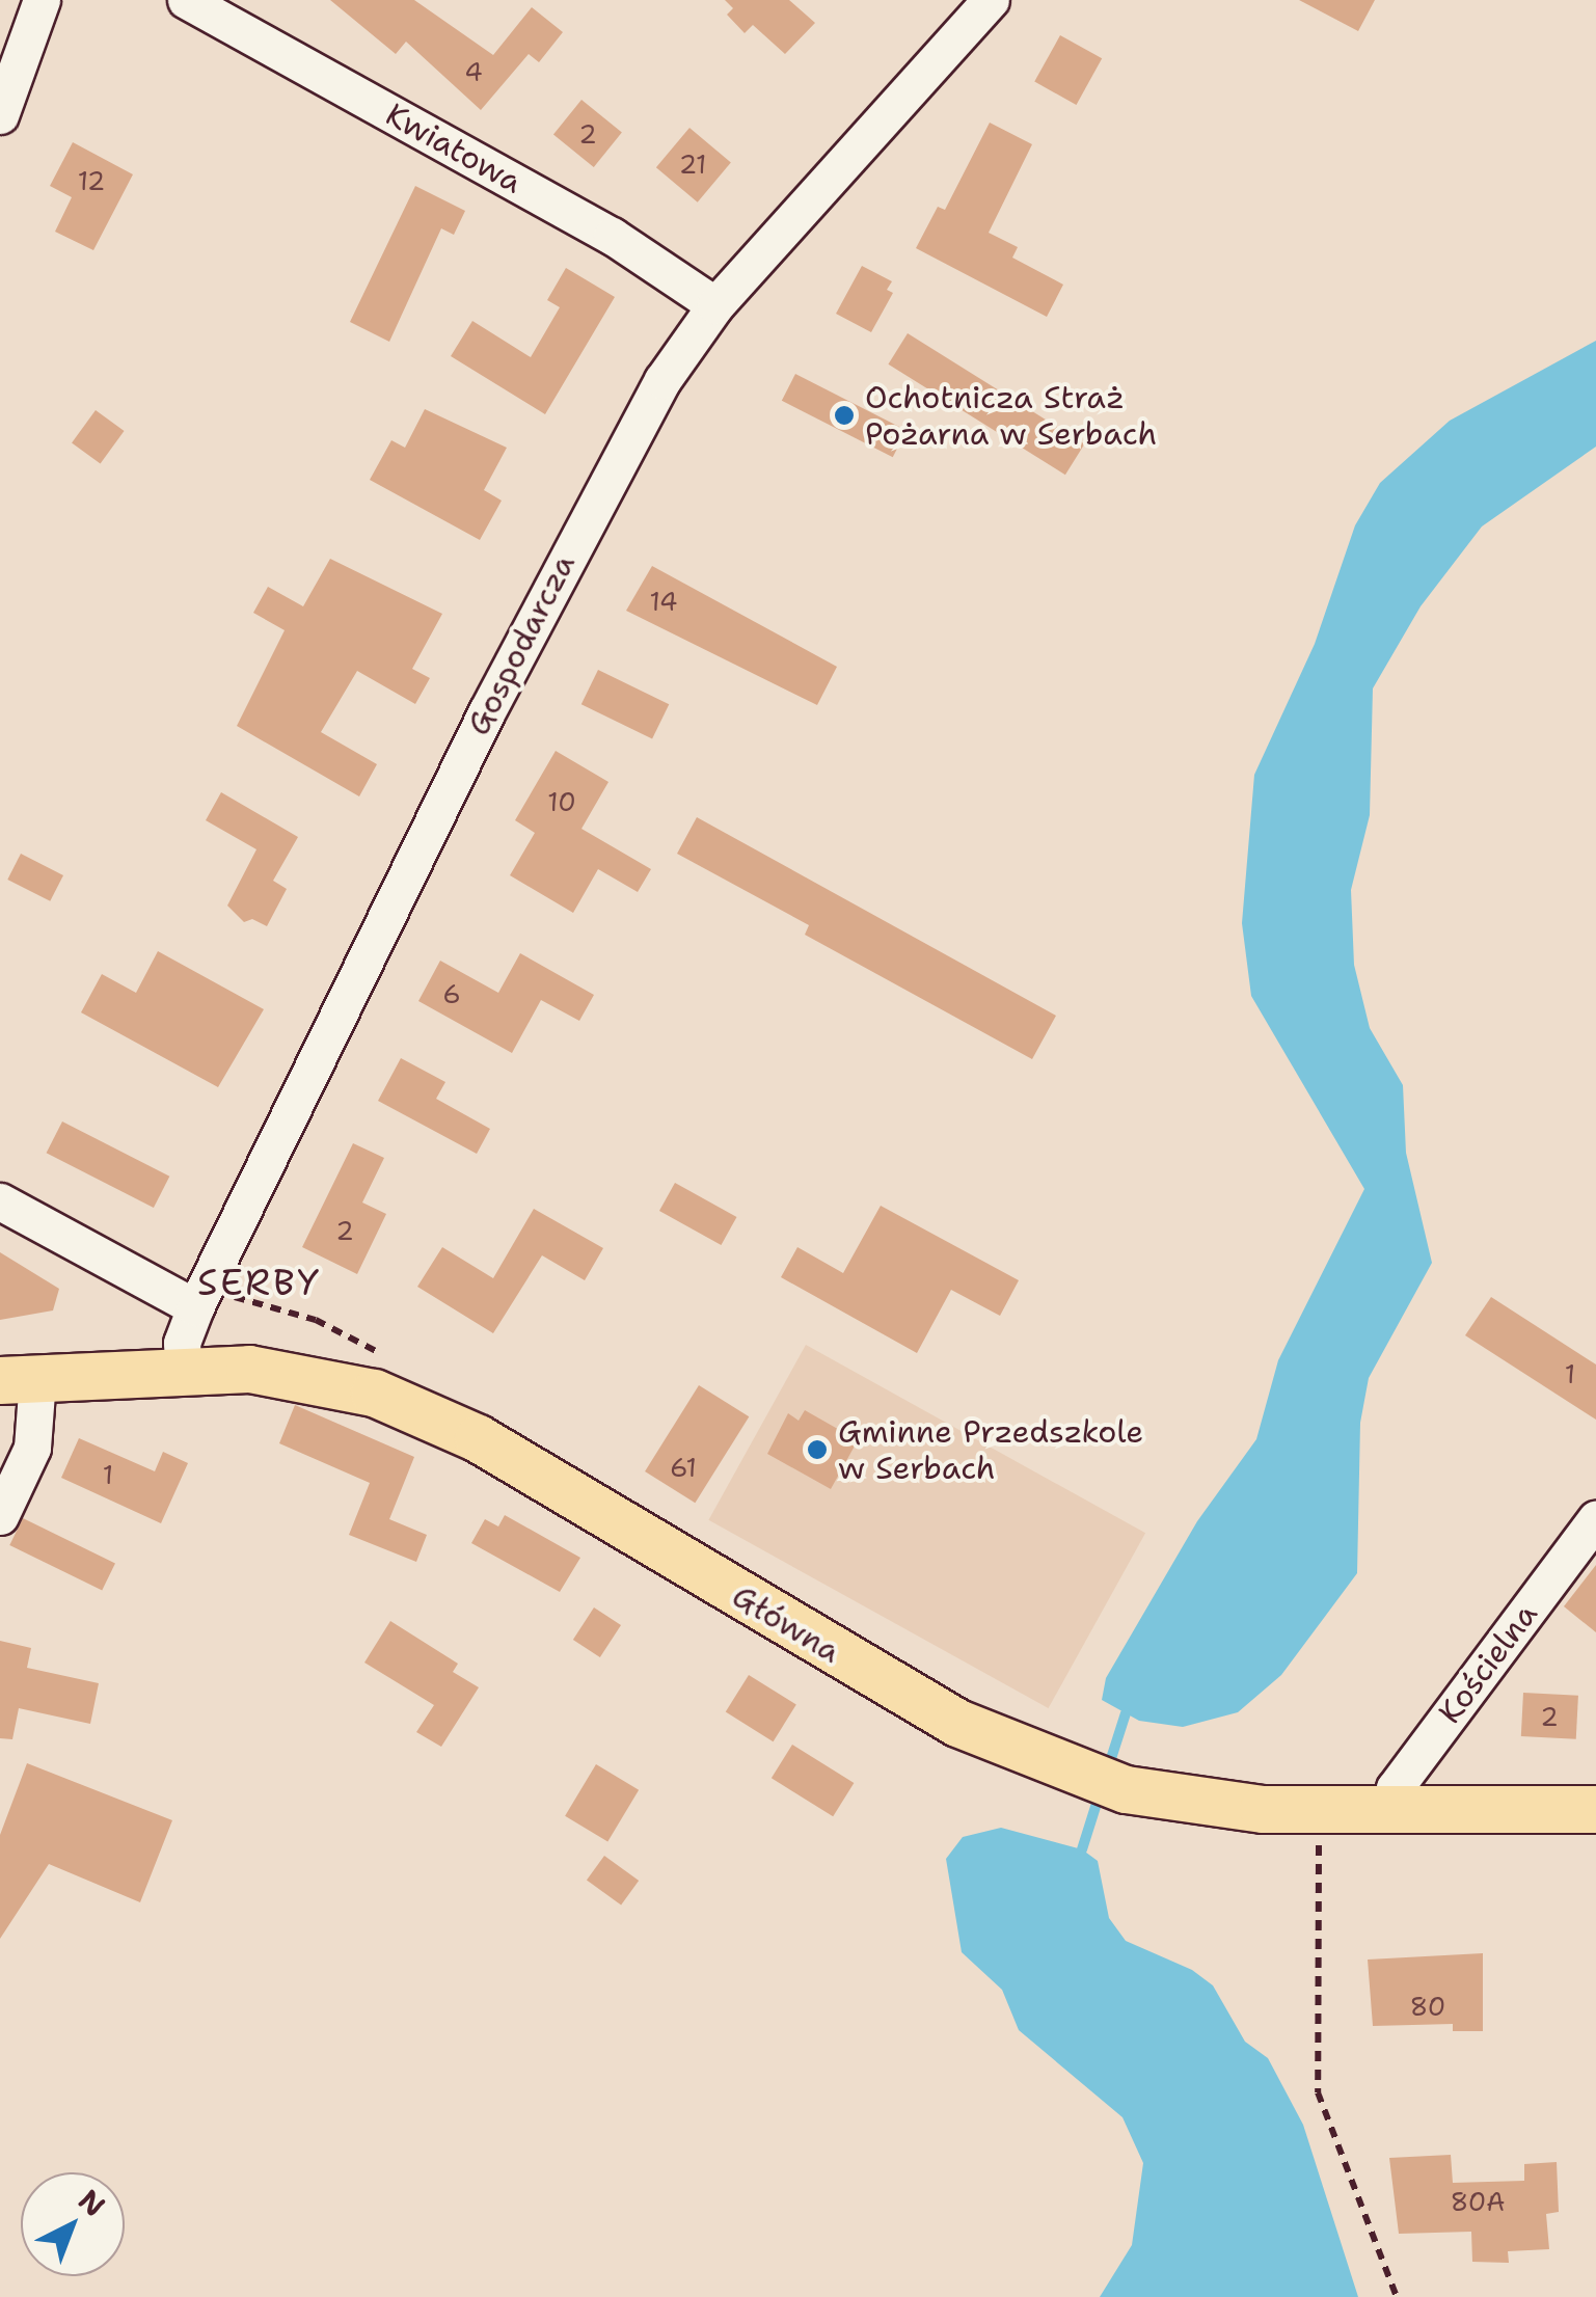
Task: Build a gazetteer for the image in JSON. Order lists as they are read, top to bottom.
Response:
{
  "streets": {
    "main road": ["Główna"],
    "street": ["Kwiatowa", "Gospodarcza", "Kościelna"]
  },
  "crossings": [
    ["Kwiatowa", "Gospodarcza"],
    ["Gospodarcza", "Główna"],
    ["Główna", "Kościelna"]
  ],
  "districts": ["SERBY"],
  "places": ["Ochotnicza Straż Pożarna w Serbach", "Gminne Przedszkole w Serbach"],
  "house_numbers": [
    "4",
    "2",
    "21",
    "12",
    "14",
    "10",
    "6",
    "2",
    "1",
    "61",
    "1",
    "2",
    "80",
    "80A"
  ],
  "north": "top right"
}
